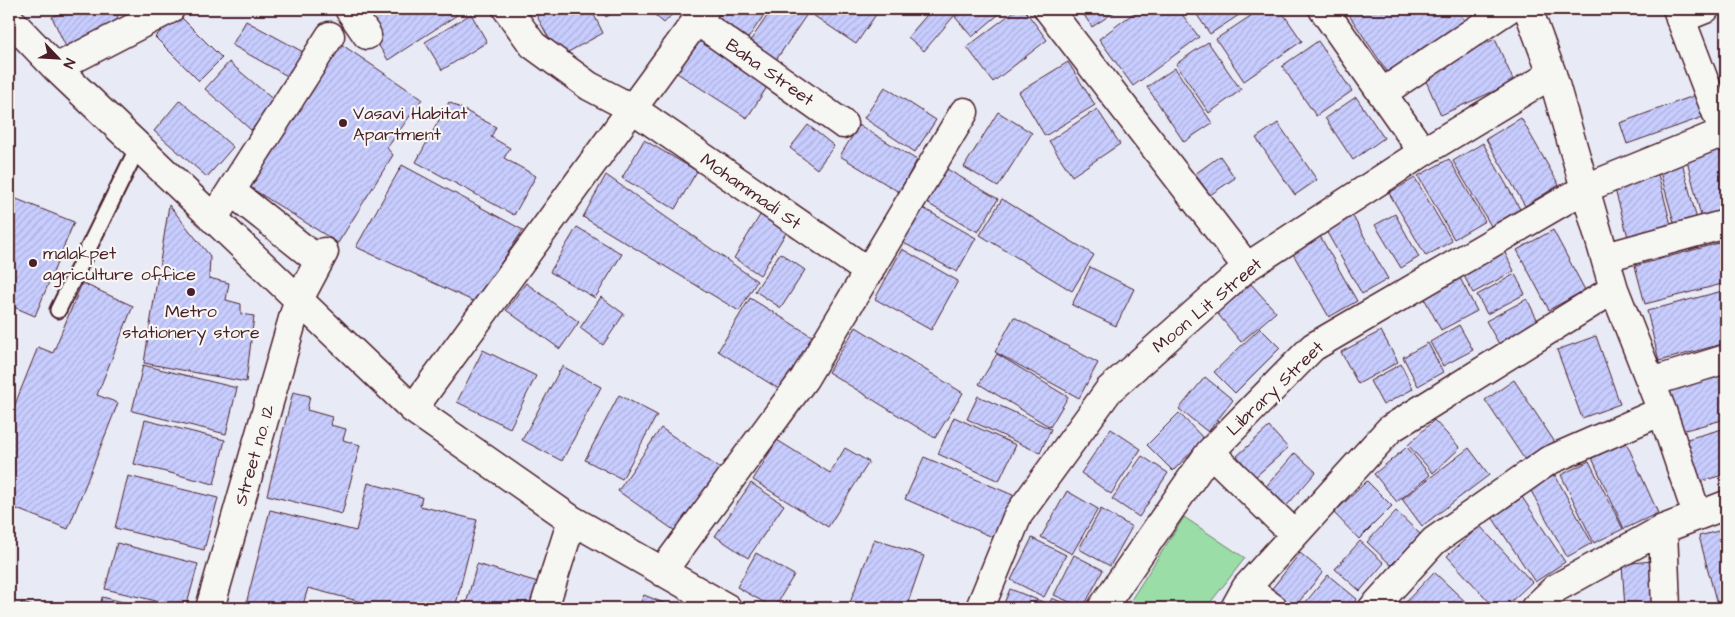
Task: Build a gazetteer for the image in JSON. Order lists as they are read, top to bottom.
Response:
{
  "streets": {
    "street": [
      "Baha Street",
      "Mohammadi St",
      "Moon Lit Street",
      "Library Street",
      "Street no. 12"
    ]
  },
  "places": ["Vasavi Habitat Apartment", "malakpet agriculture office", "Metro stationery store"],
  "north": "bottom right"
}
